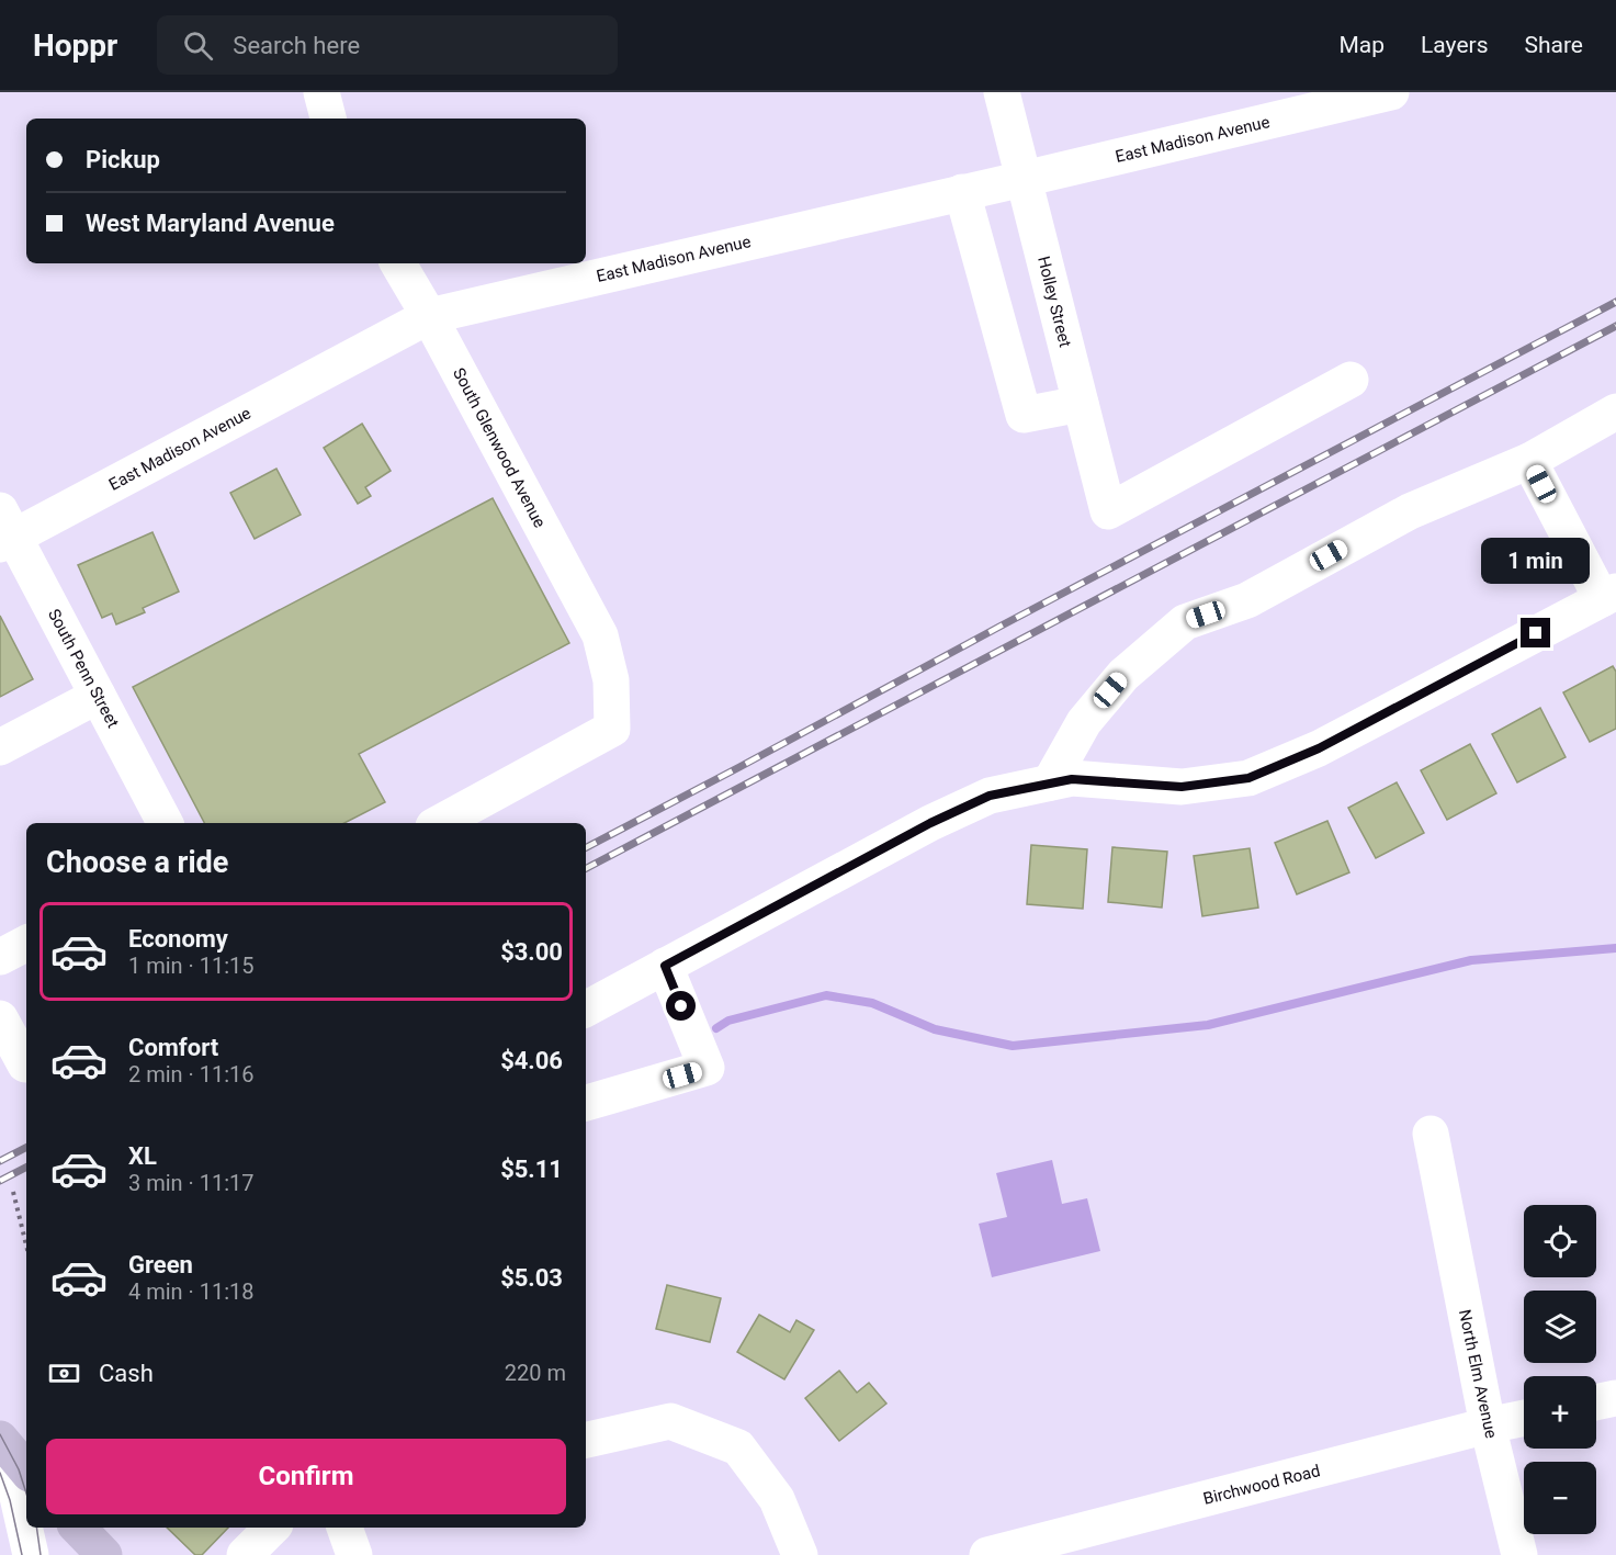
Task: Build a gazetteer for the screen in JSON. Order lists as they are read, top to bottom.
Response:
{
  "streets": {
    "street": [
      "East Madison Avenue",
      "Holley Street",
      "South Glenwood Avenue",
      "South Penn Street",
      "North Elm Avenue",
      "Birchwood Road"
    ]
  },
  "crossings": [
    ["East Madison Avenue", "Holley Street"],
    ["East Madison Avenue", "South Glenwood Avenue"],
    ["East Madison Avenue", "South Penn Street"],
    ["North Elm Avenue", "Birchwood Road"]
  ],
  "page": {
    "header": "Hoppr",
    "search": "Search here",
    "nav": ["Map", "Layers", "Share"],
    "banner": ["Pickup", "West Maryland Avenue"],
    "bubble": "1 min",
    "heading": "Choose a ride",
    "list": [
      {
        "name": "Economy",
        "note": "1 min · 11:15",
        "value": "$3.00"
      },
      {
        "name": "Comfort",
        "note": "2 min · 11:16",
        "value": "$4.06"
      },
      {
        "name": "XL",
        "note": "3 min · 11:17",
        "value": "$5.11"
      },
      {
        "name": "Green",
        "note": "4 min · 11:18",
        "value": "$5.03"
      }
    ],
    "map_buttons": ["+", "−"],
    "pay": ["Cash", "220 m"],
    "buttons": "Confirm"
  }
}
